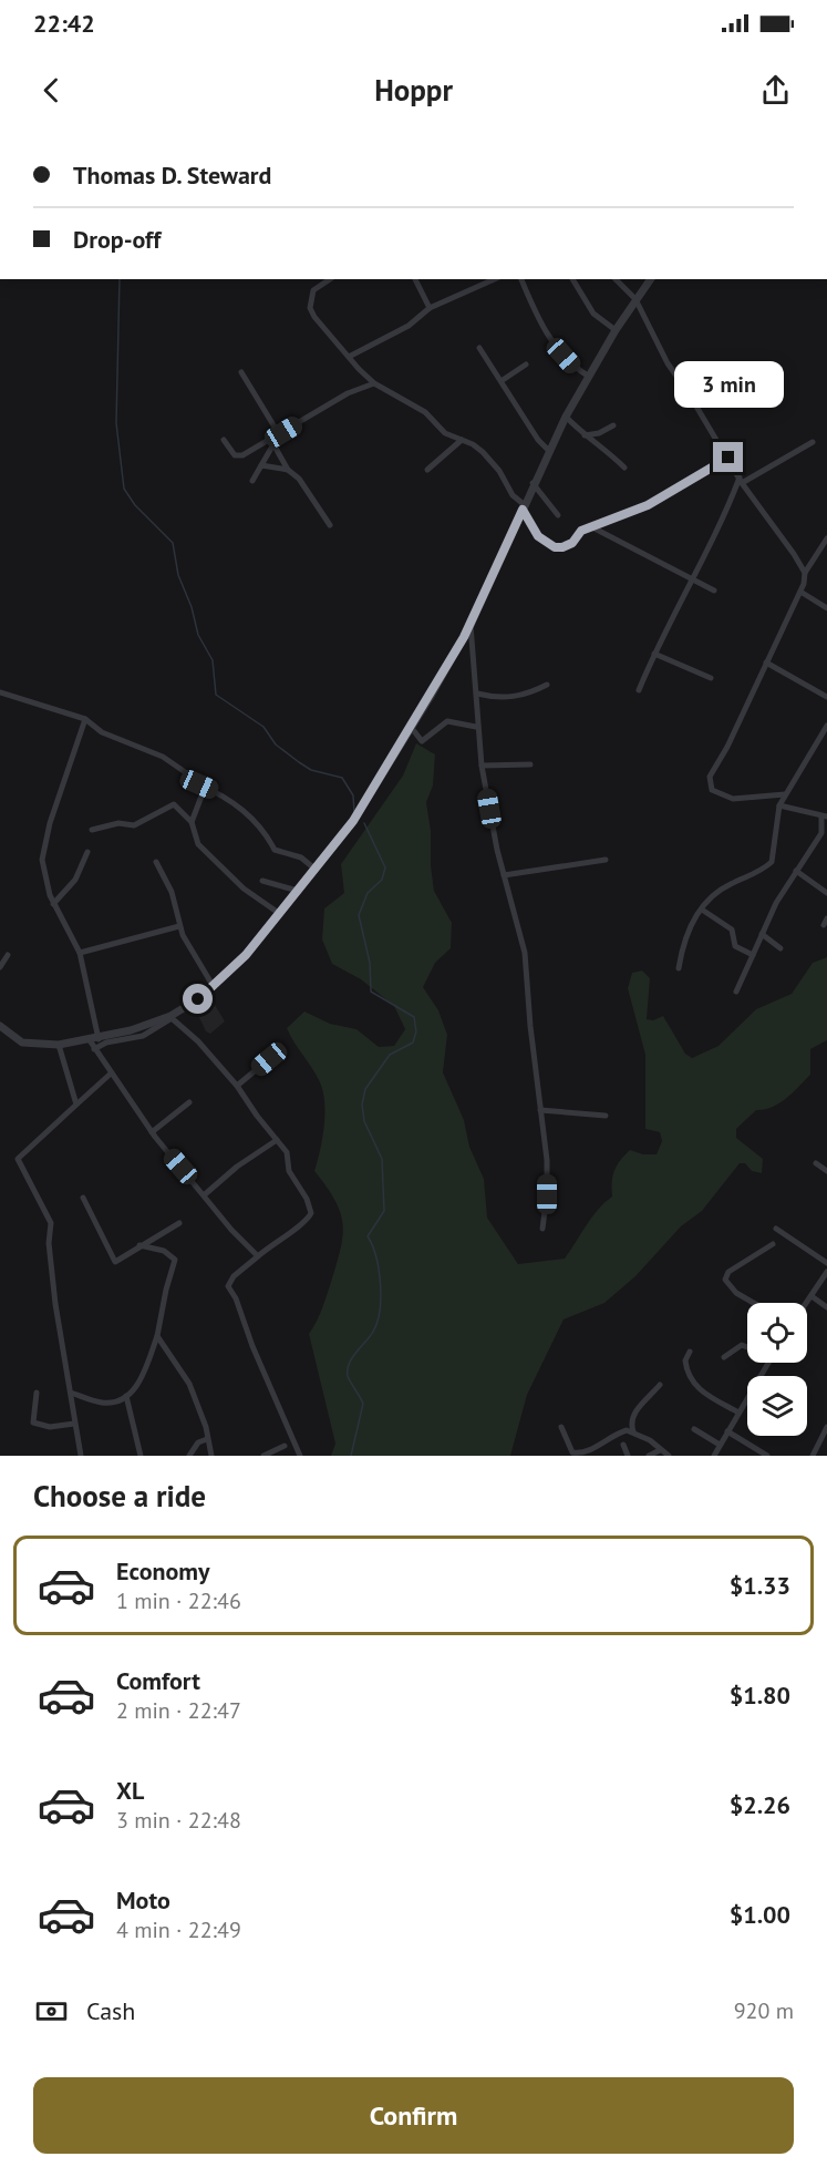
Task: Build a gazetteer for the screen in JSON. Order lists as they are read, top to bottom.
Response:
{
  "page": {
    "status": "22:42",
    "header": "Hoppr",
    "banner": ["Thomas D. Steward", "Drop-off"],
    "bubble": "3 min",
    "heading": "Choose a ride",
    "list": [
      {
        "name": "Economy",
        "note": "1 min · 22:46",
        "value": "$1.33"
      },
      {
        "name": "Comfort",
        "note": "2 min · 22:47",
        "value": "$1.80"
      },
      {
        "name": "XL",
        "note": "3 min · 22:48",
        "value": "$2.26"
      },
      {
        "name": "Moto",
        "note": "4 min · 22:49",
        "value": "$1.00"
      }
    ],
    "pay": ["Cash", "920 m"],
    "buttons": "Confirm"
  }
}
